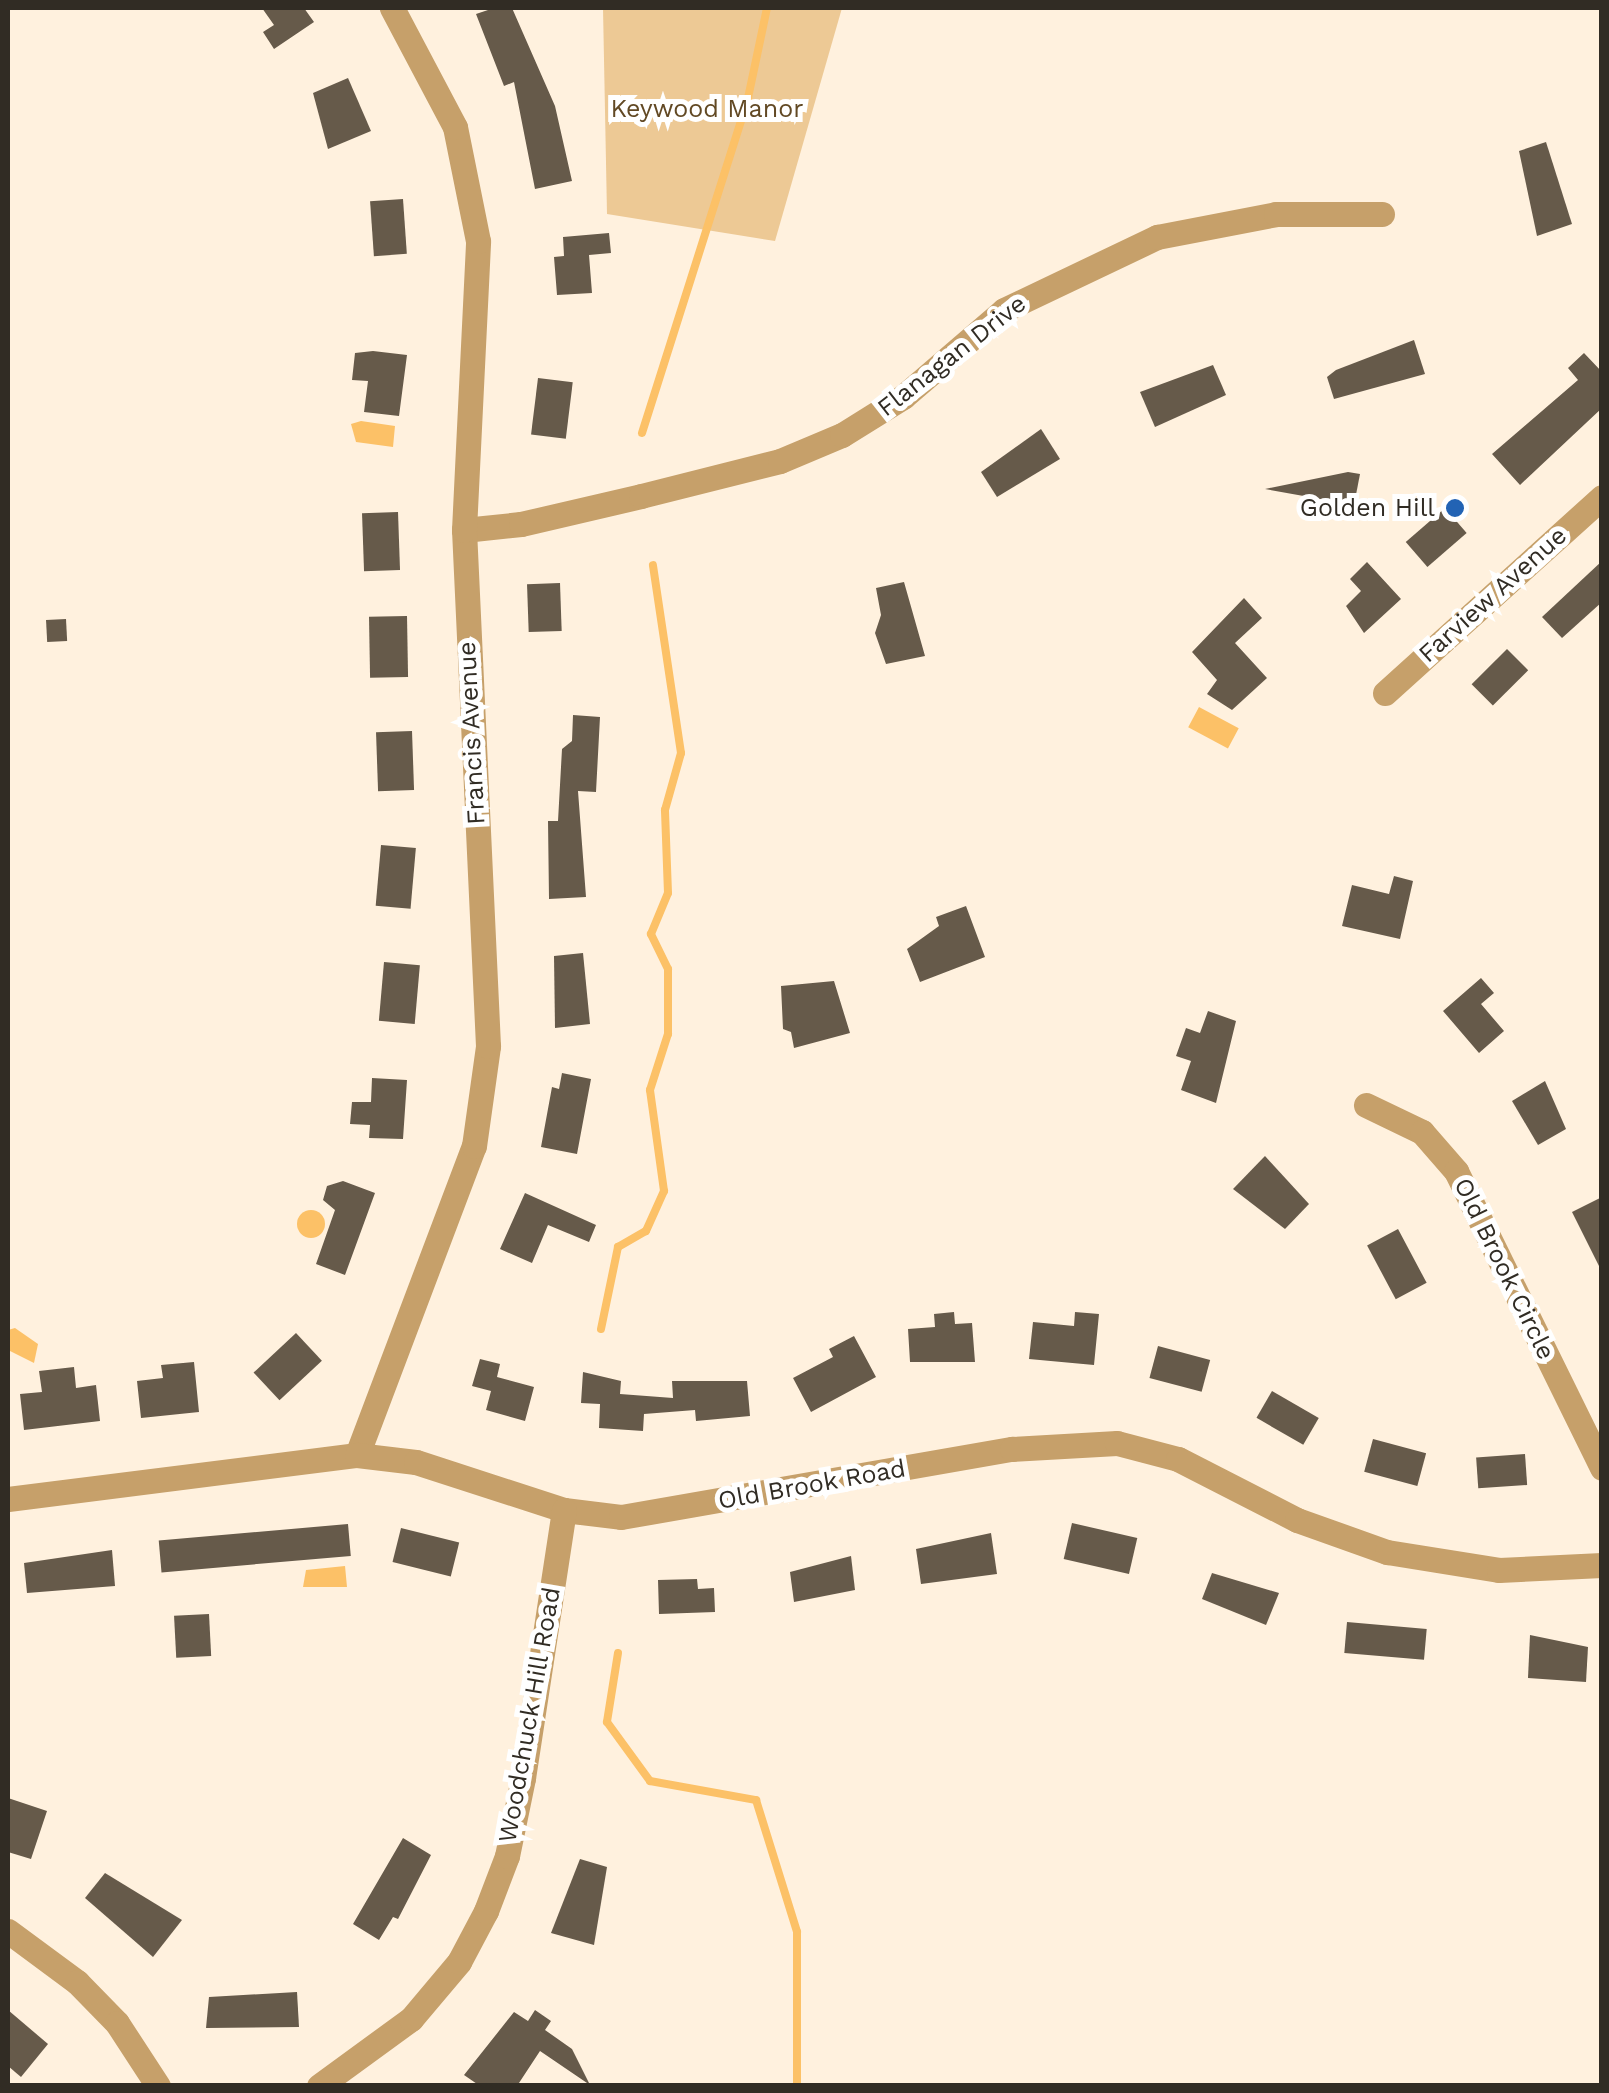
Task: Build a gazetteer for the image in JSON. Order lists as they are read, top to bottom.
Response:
{
  "streets": {
    "street": [
      "Flanagan Drive",
      "Farview Avenue",
      "Francis Avenue",
      "Old Brook Circle",
      "Old Brook Road",
      "Woodchuck Hill Road"
    ]
  },
  "crossings": [
    ["Flanagan Drive", "Francis Avenue"],
    ["Francis Avenue", "Old Brook Road"],
    ["Old Brook Road", "Woodchuck Hill Road"]
  ],
  "parks": ["Keywood Manor"],
  "places": ["Golden Hill"]
}
